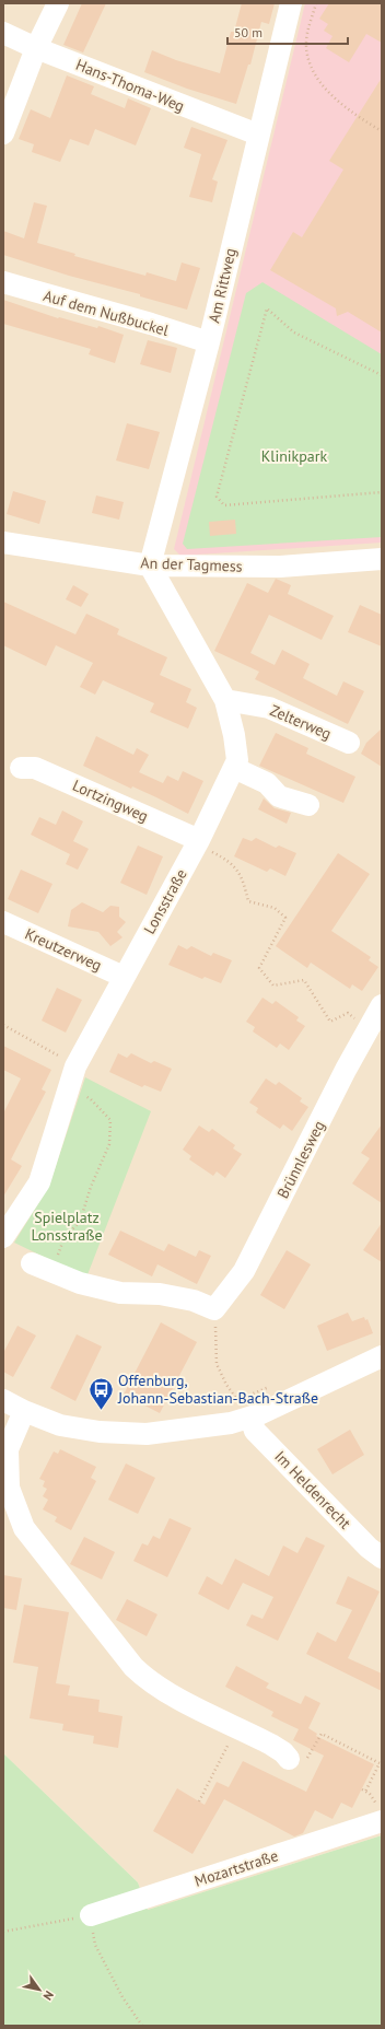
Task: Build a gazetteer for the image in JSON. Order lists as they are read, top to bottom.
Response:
{
  "streets": {
    "street": [
      "Hans-Thoma-Weg",
      "Am Rittweg",
      "Auf dem Nußbuckel",
      "An der Tagmess",
      "Zelterweg",
      "Lortzingweg",
      "Lonsstraße",
      "Kreutzerweg",
      "Brünnlesweg",
      "Im Heldenrecht",
      "Mozartstraße"
    ]
  },
  "crossings": [
    ["Hans-Thoma-Weg", "Am Rittweg"],
    ["Am Rittweg", "Auf dem Nußbuckel"],
    ["Am Rittweg", "An der Tagmess"],
    ["Am Rittweg", "Lonsstraße"],
    ["An der Tagmess", "Lonsstraße"],
    ["Zelterweg", "Lonsstraße"],
    ["Lortzingweg", "Lonsstraße"],
    ["Lonsstraße", "Kreutzerweg"]
  ],
  "parks": ["Klinikpark", "Spielplatz Lonsstraße"],
  "places": {
    "bus stop": ["Offenburg, Johann-Sebastian-Bach-Straße"]
  },
  "scale_bar": "50 m",
  "north": "bottom right"
}
